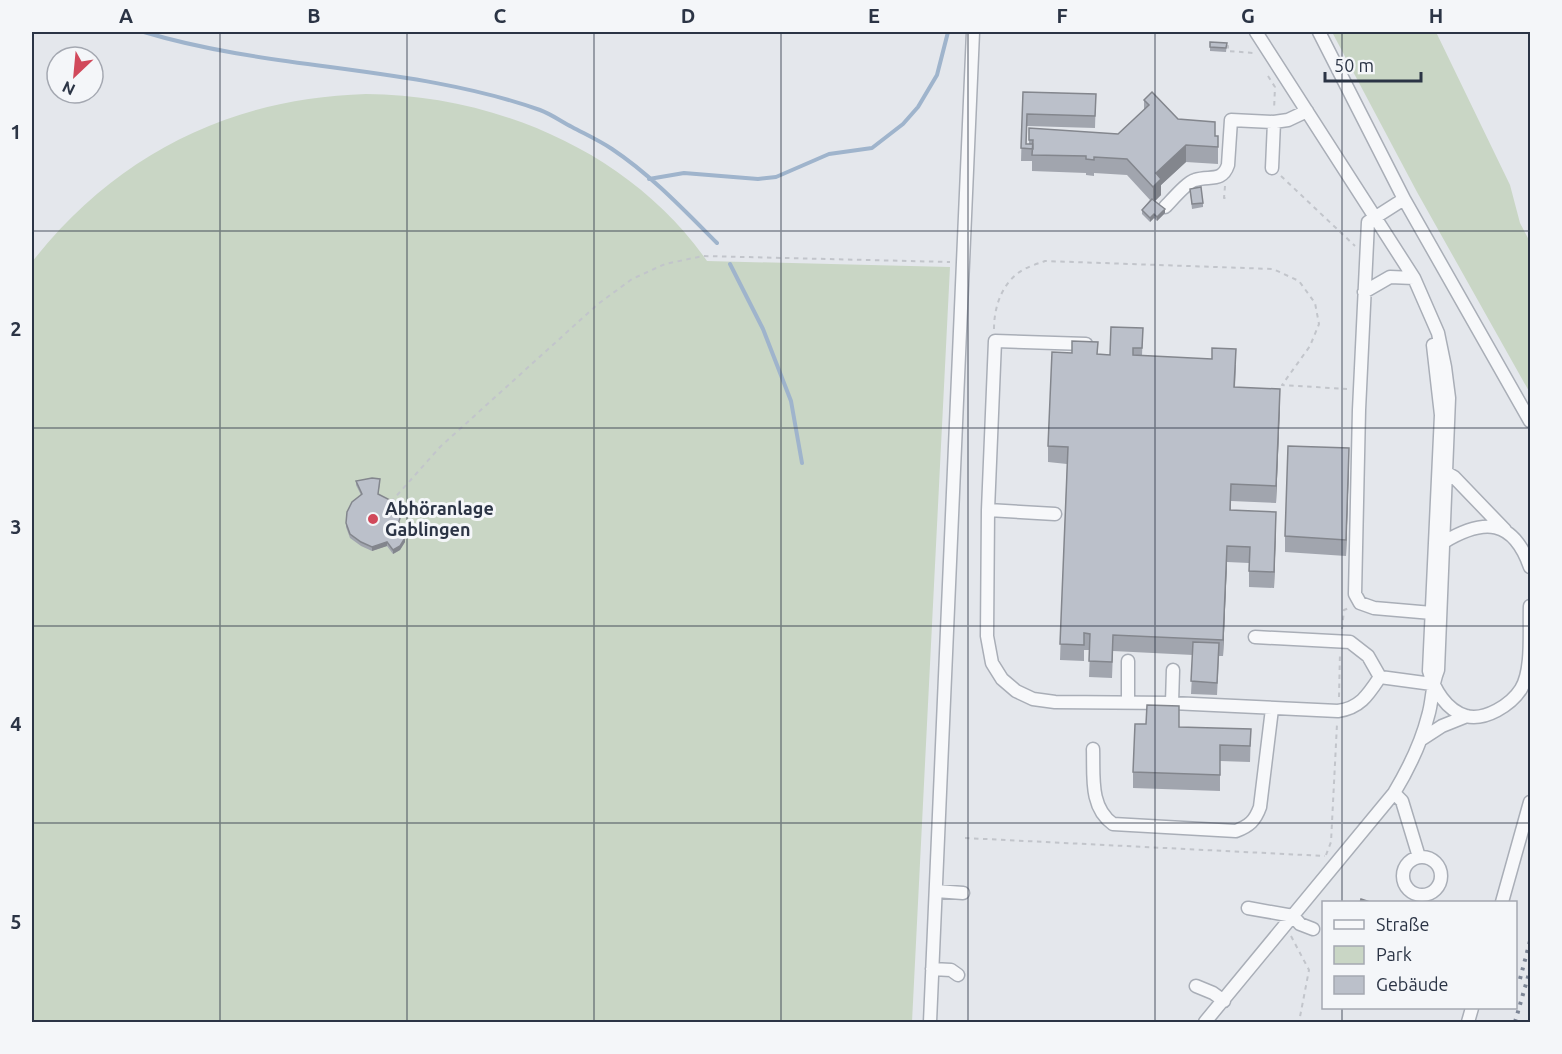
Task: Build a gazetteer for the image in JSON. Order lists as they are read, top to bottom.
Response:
{
  "places": ["Abhöranlage Gablingen"],
  "legend": ["Straße", "Park", "Gebäude"],
  "scale_bar": "50 m",
  "north": "bottom left",
  "grid": {
    "columns": [
      "A",
      "B",
      "C",
      "D",
      "E",
      "F",
      "G",
      "H"
    ],
    "rows": [
      "1",
      "2",
      "3",
      "4",
      "5"
    ]
  }
}
